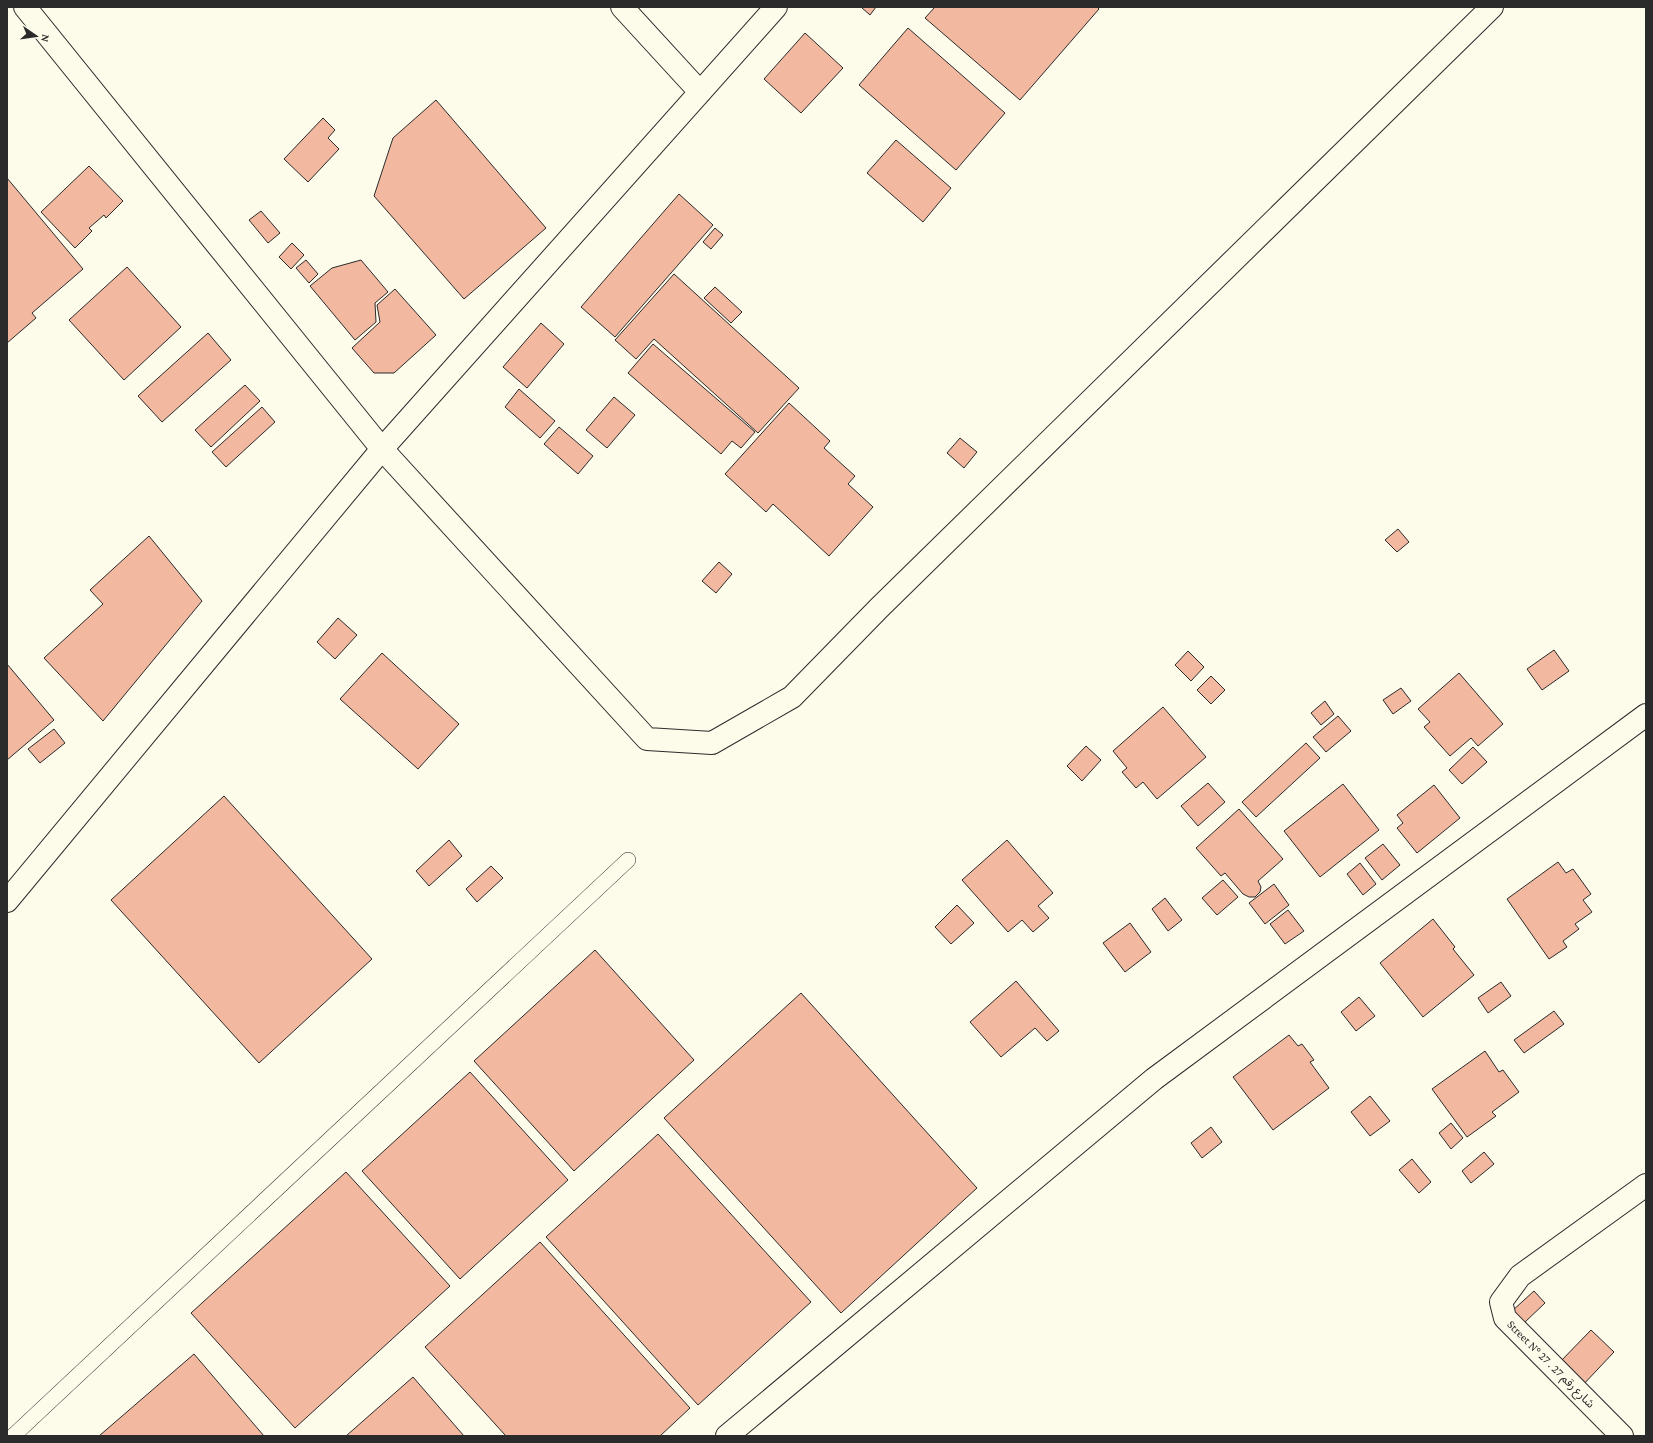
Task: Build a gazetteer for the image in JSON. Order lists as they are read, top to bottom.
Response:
{
  "streets": {
    "street": ["Street N° 27 . شارع رقم 27"]
  },
  "north": "right"
}
